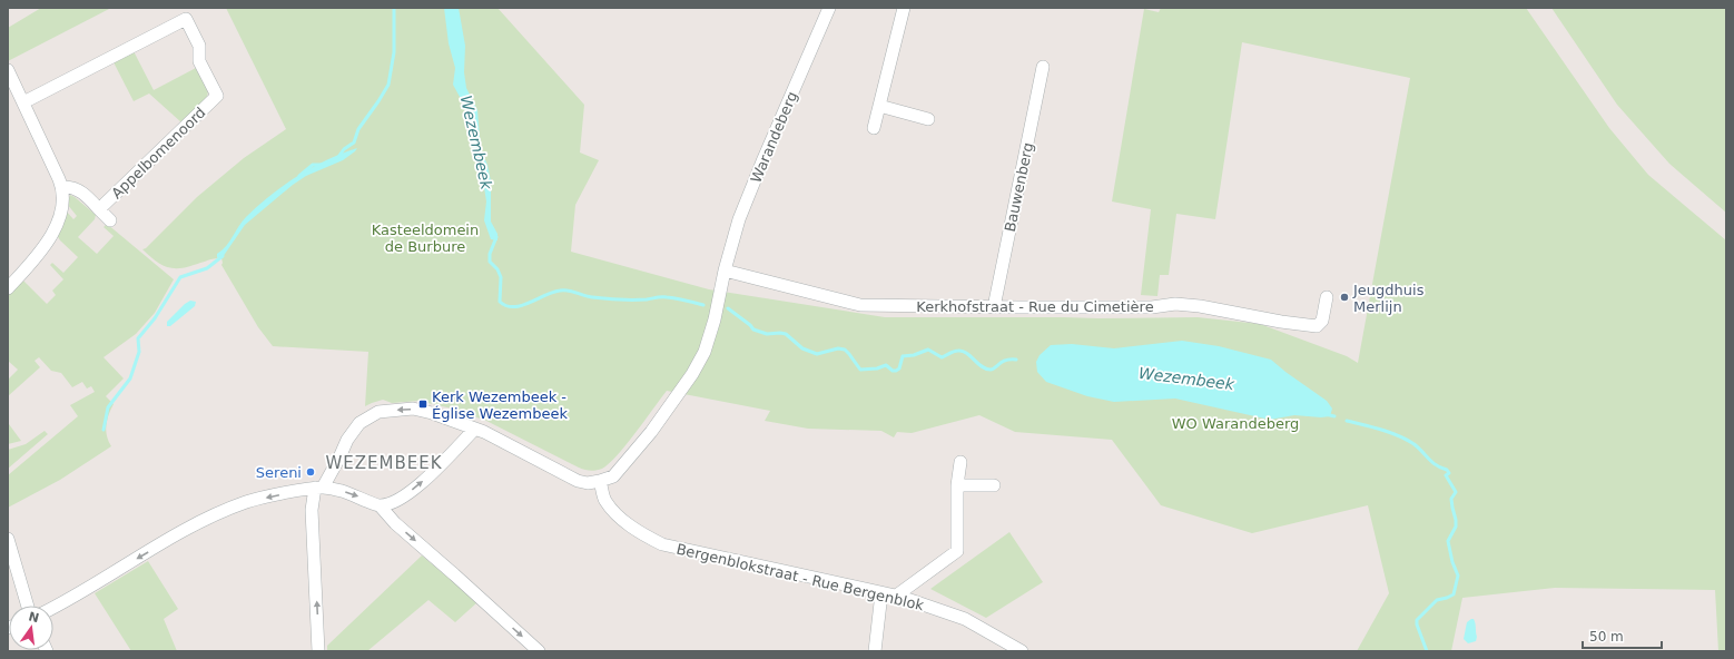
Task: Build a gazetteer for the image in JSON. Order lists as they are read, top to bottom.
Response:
{
  "streets": {
    "street": [
      "Warandeberg",
      "Appelbomenoord",
      "Bauwenberg",
      "Kerkhofstraat - Rue du Cimetière",
      "Bergenblokstraat - Rue Bergenblok"
    ]
  },
  "crossings": [
    ["Warandeberg", "Kerkhofstraat - Rue du Cimetière"],
    ["Warandeberg", "Bergenblokstraat - Rue Bergenblok"],
    ["Bauwenberg", "Kerkhofstraat - Rue du Cimetière"]
  ],
  "districts": ["WEZEMBEEK"],
  "water": ["Wezembeek"],
  "parks": ["Kasteeldomein de Burbure", "WO Warandeberg"],
  "places": {
    "other": ["Jeugdhuis Merlijn", "Sereni"],
    "transit": ["Kerk Wezembeek - Église Wezembeek"]
  },
  "scale_bar": "50 m",
  "north": "top"
}
